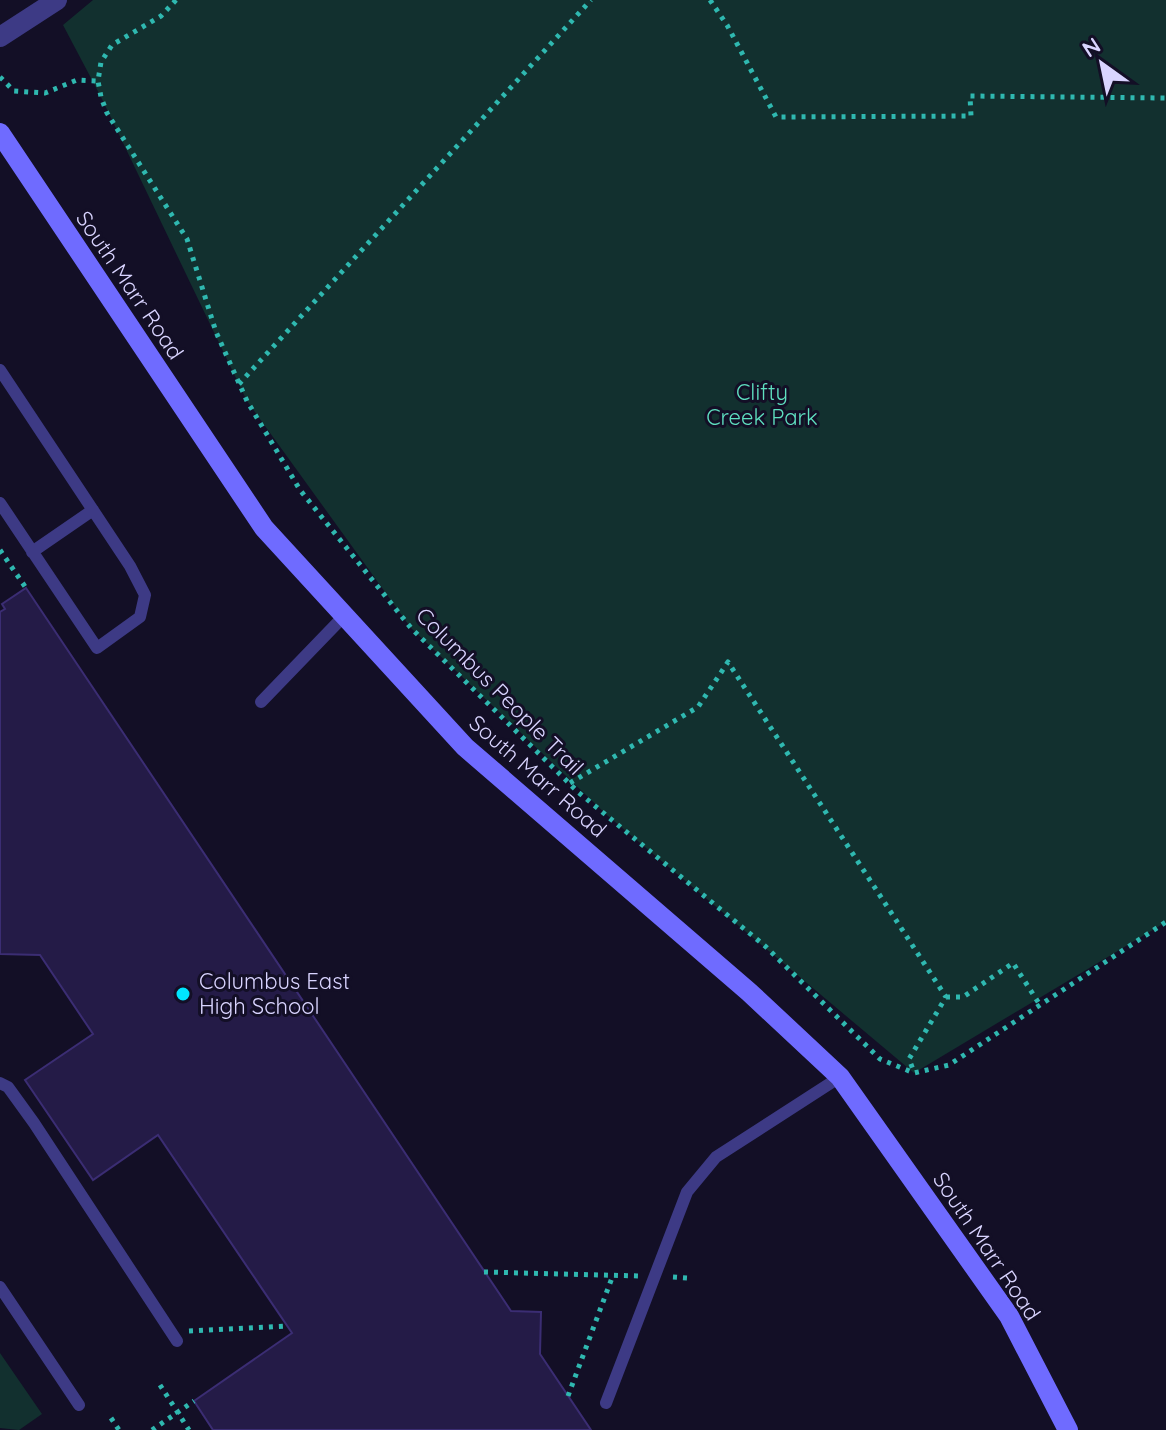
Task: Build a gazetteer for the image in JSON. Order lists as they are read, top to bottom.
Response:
{
  "streets": {
    "street": ["South Marr Road"],
    "path": ["Columbus People Trail"]
  },
  "parks": ["Clifty Creek Park"],
  "places": ["Columbus East High School"],
  "north": "top left"
}
